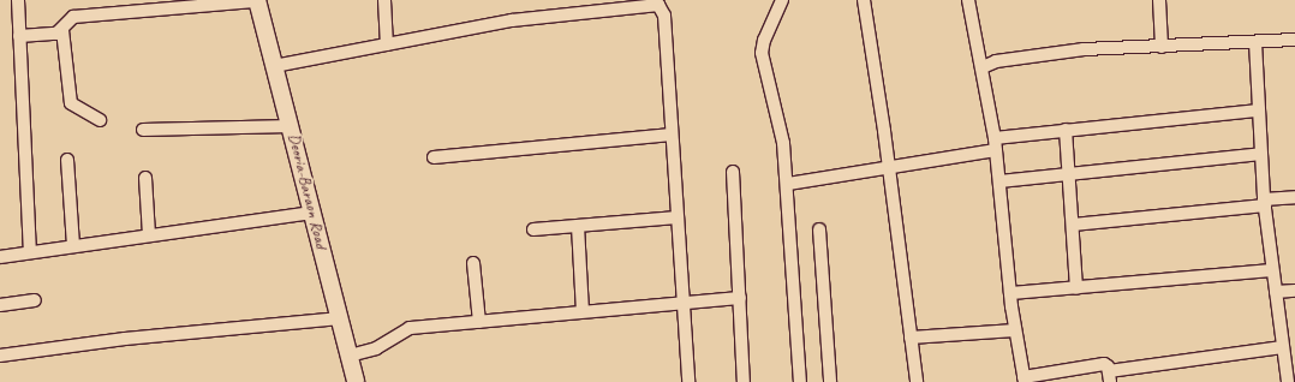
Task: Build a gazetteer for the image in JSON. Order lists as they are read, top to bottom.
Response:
{
  "streets": {
    "street": ["Deoria-Baraon Road"]
  }
}
